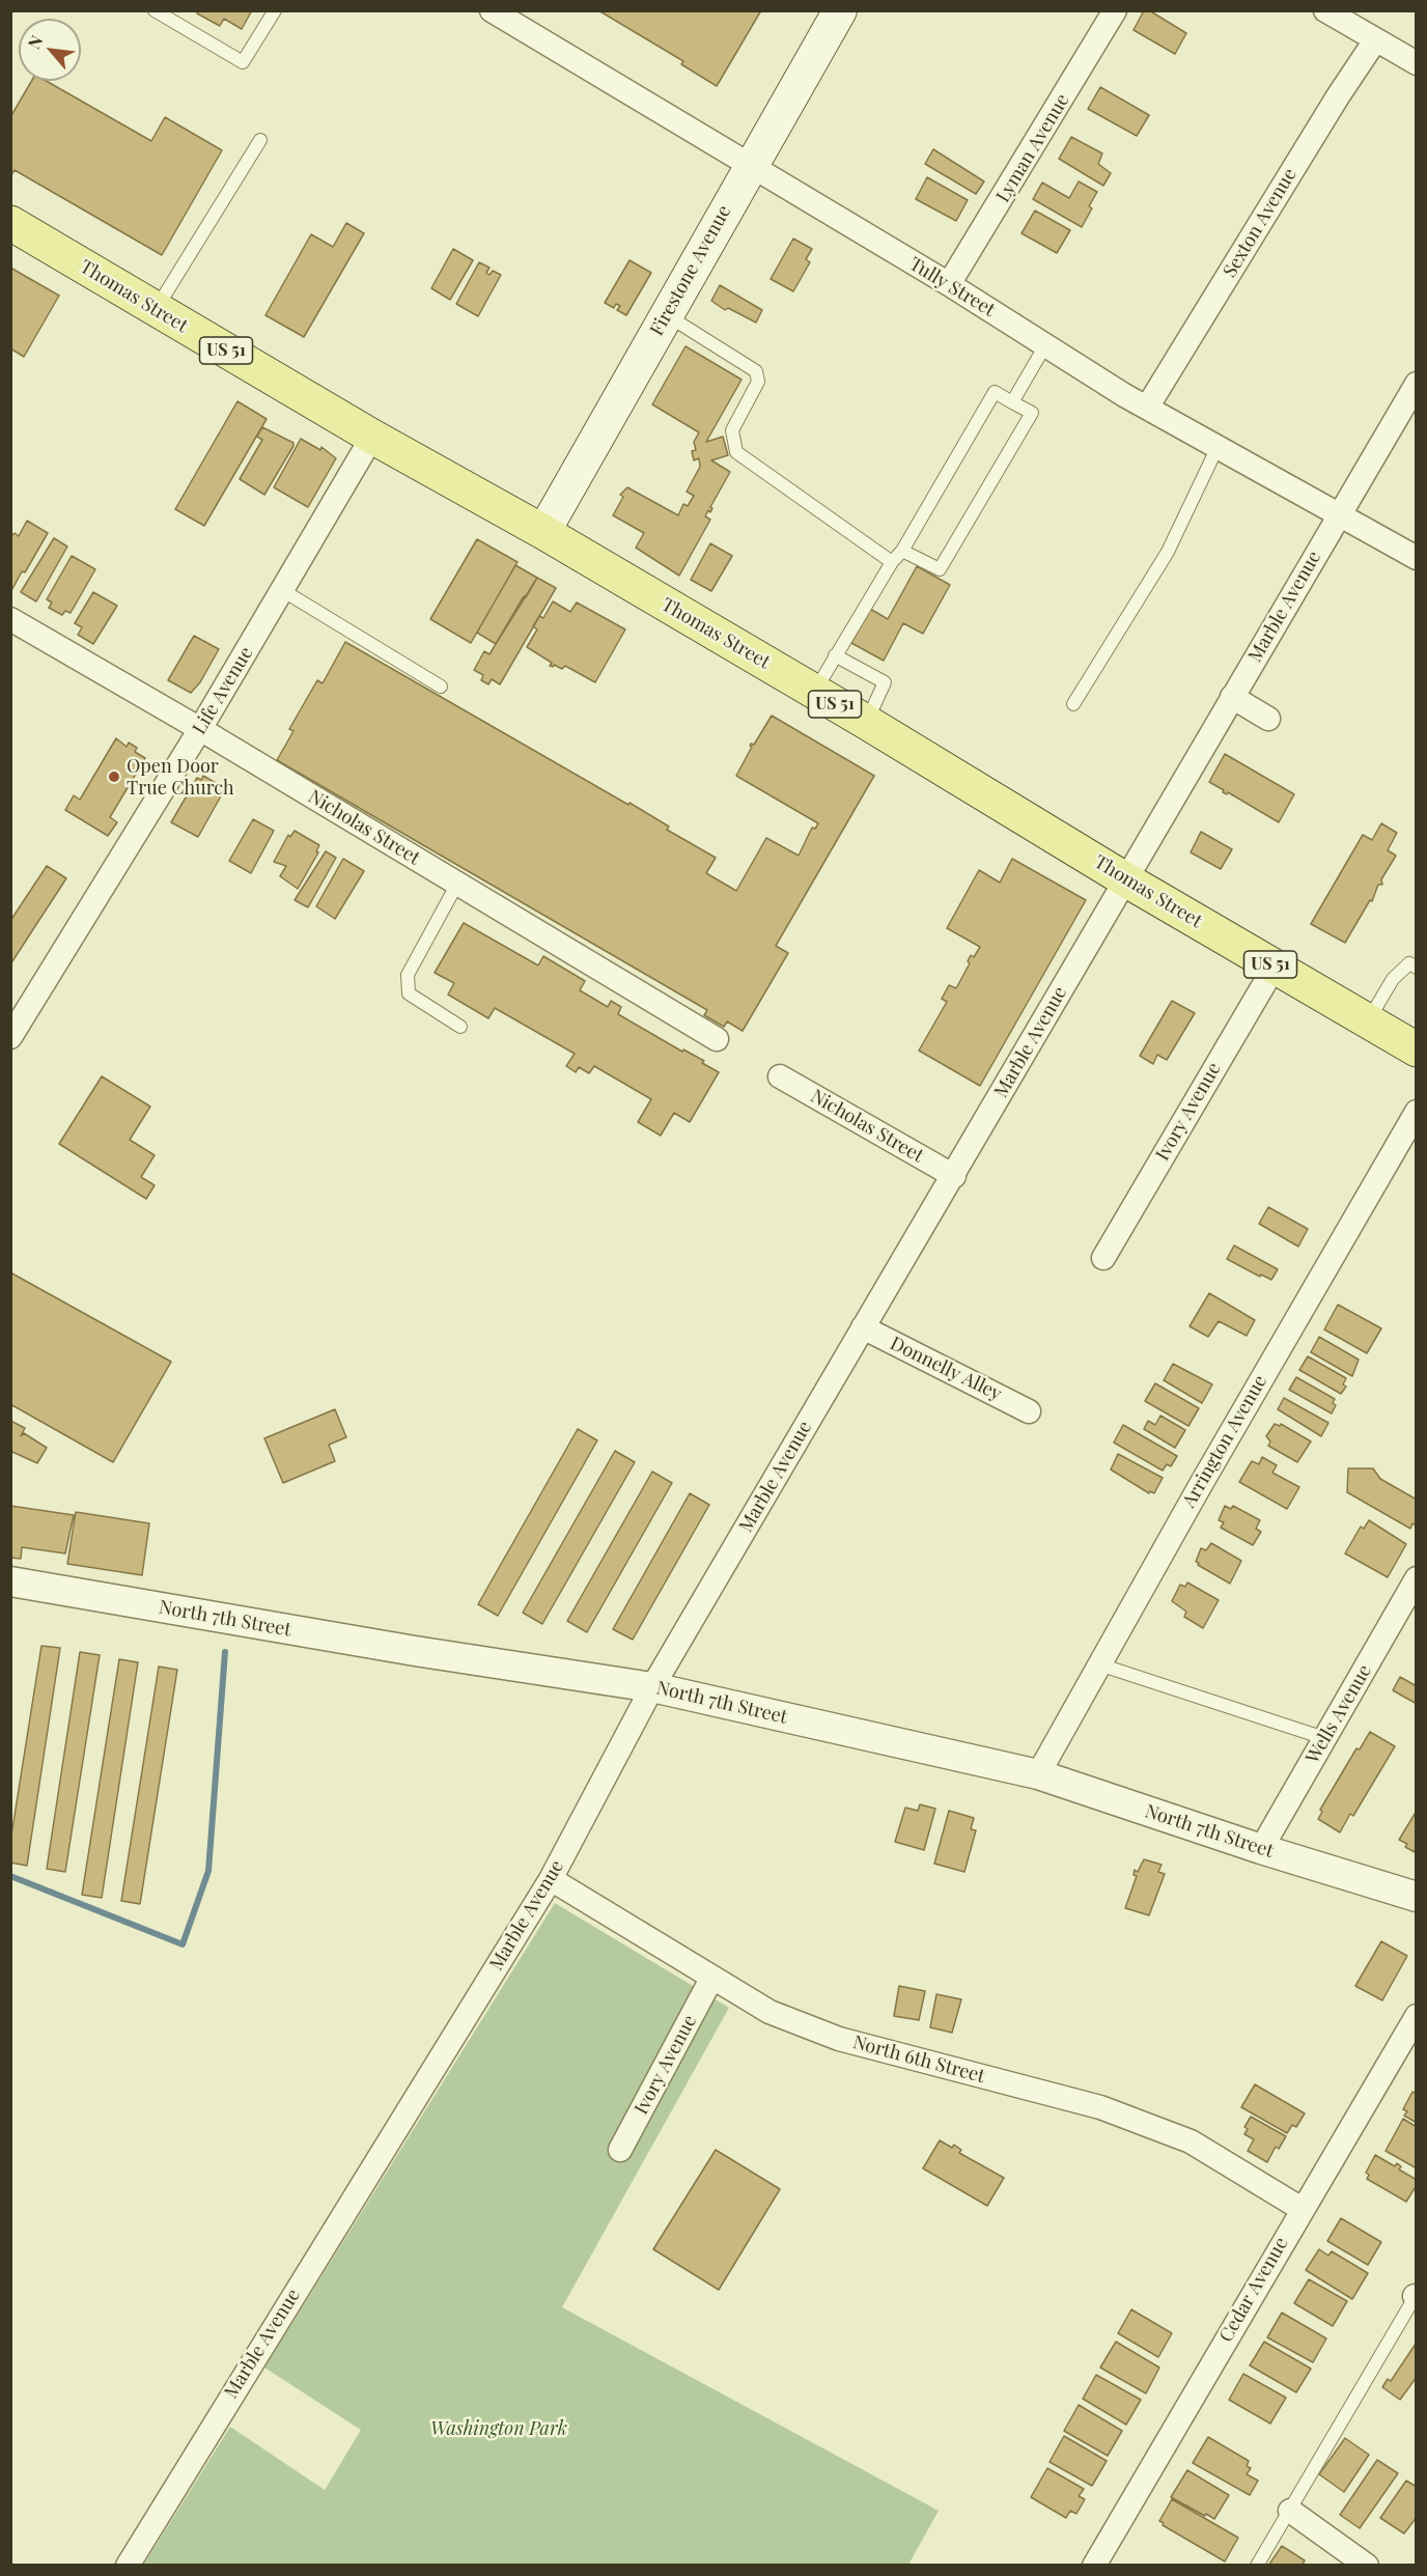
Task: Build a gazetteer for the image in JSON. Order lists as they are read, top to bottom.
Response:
{
  "streets": {
    "main road": ["Firestone Avenue", "Thomas Street", "US 51"],
    "street": [
      "Lyman Avenue",
      "Sexton Avenue",
      "Tully Street",
      "Marble Avenue",
      "Life Avenue",
      "Nicholas Street",
      "Ivory Avenue",
      "Donnelly Alley",
      "Arrington Avenue",
      "North 7th Street",
      "Wells Avenue",
      "North 6th Street",
      "Cedar Avenue"
    ]
  },
  "crossings": [
    ["Lyman Avenue", "Tully Street"],
    ["Sexton Avenue", "Tully Street"],
    ["Firestone Avenue", "Tully Street"],
    ["Firestone Avenue", "Thomas Street"],
    ["Tully Street", "Marble Avenue"],
    ["Thomas Street", "Marble Avenue"],
    ["Thomas Street", "Life Avenue"],
    ["Thomas Street", "Ivory Avenue"],
    ["Marble Avenue", "Nicholas Street"],
    ["Marble Avenue", "Donnelly Alley"],
    ["Marble Avenue", "North 7th Street"],
    ["Marble Avenue", "North 6th Street"],
    ["Life Avenue", "Nicholas Street"],
    ["Ivory Avenue", "North 6th Street"],
    ["Arrington Avenue", "North 7th Street"],
    ["North 7th Street", "Wells Avenue"],
    ["North 6th Street", "Cedar Avenue"]
  ],
  "parks": ["Washington Park"],
  "places": ["Open Door True Church"],
  "north": "top left"
}
